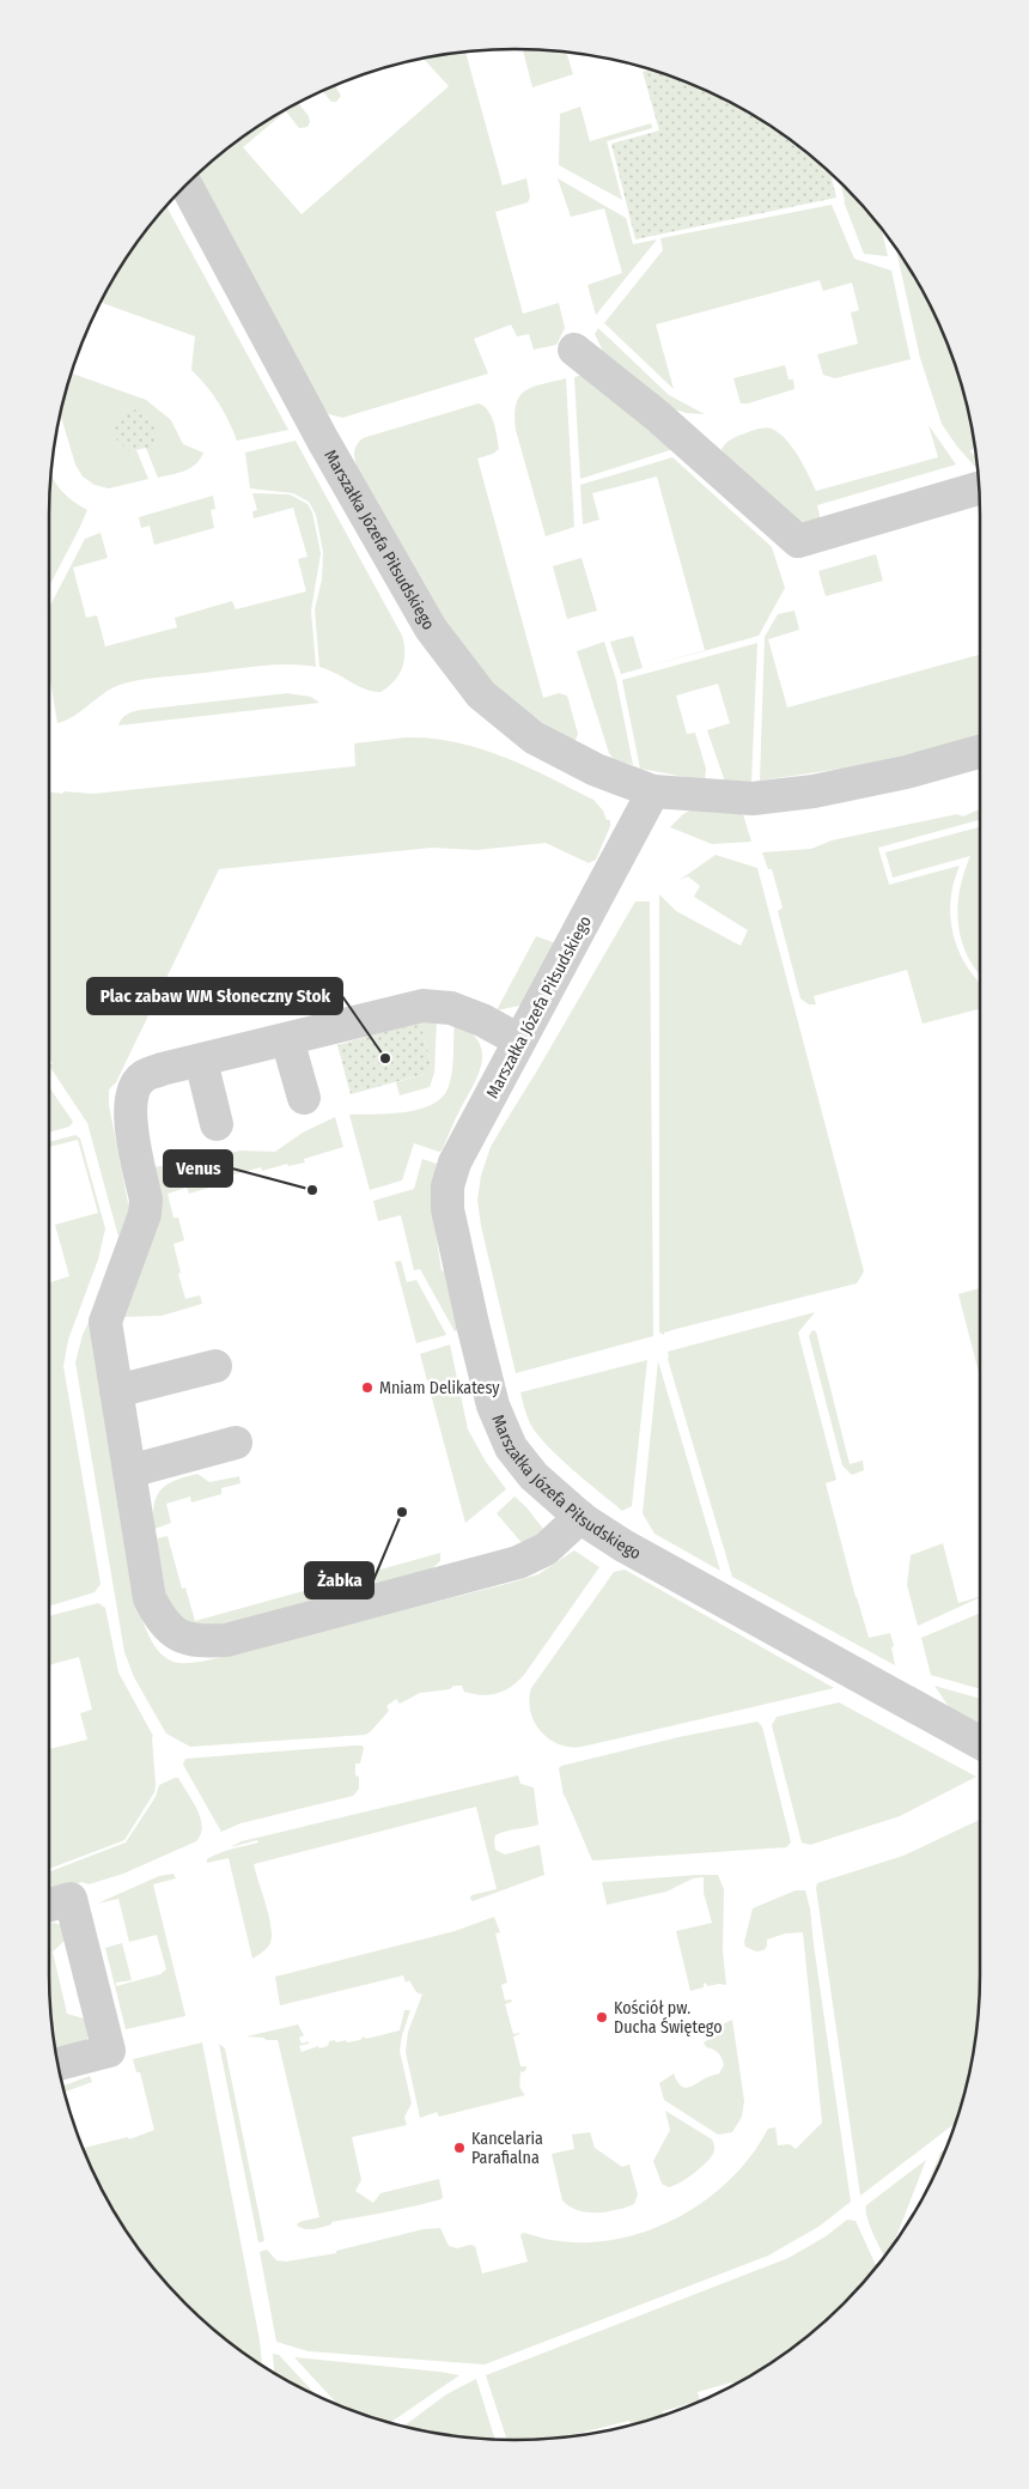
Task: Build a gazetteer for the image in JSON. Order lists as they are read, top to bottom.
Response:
{
  "streets": {
    "street": ["Marszałka Józefa Piłsudskiego"]
  },
  "places": [
    "Plac zabaw WM Słoneczny Stok",
    "Venus",
    "Mniam Delikatesy",
    "Żabka",
    "Kościół pw. Ducha Świętego",
    "Kancelaria Parafialna"
  ]
}
